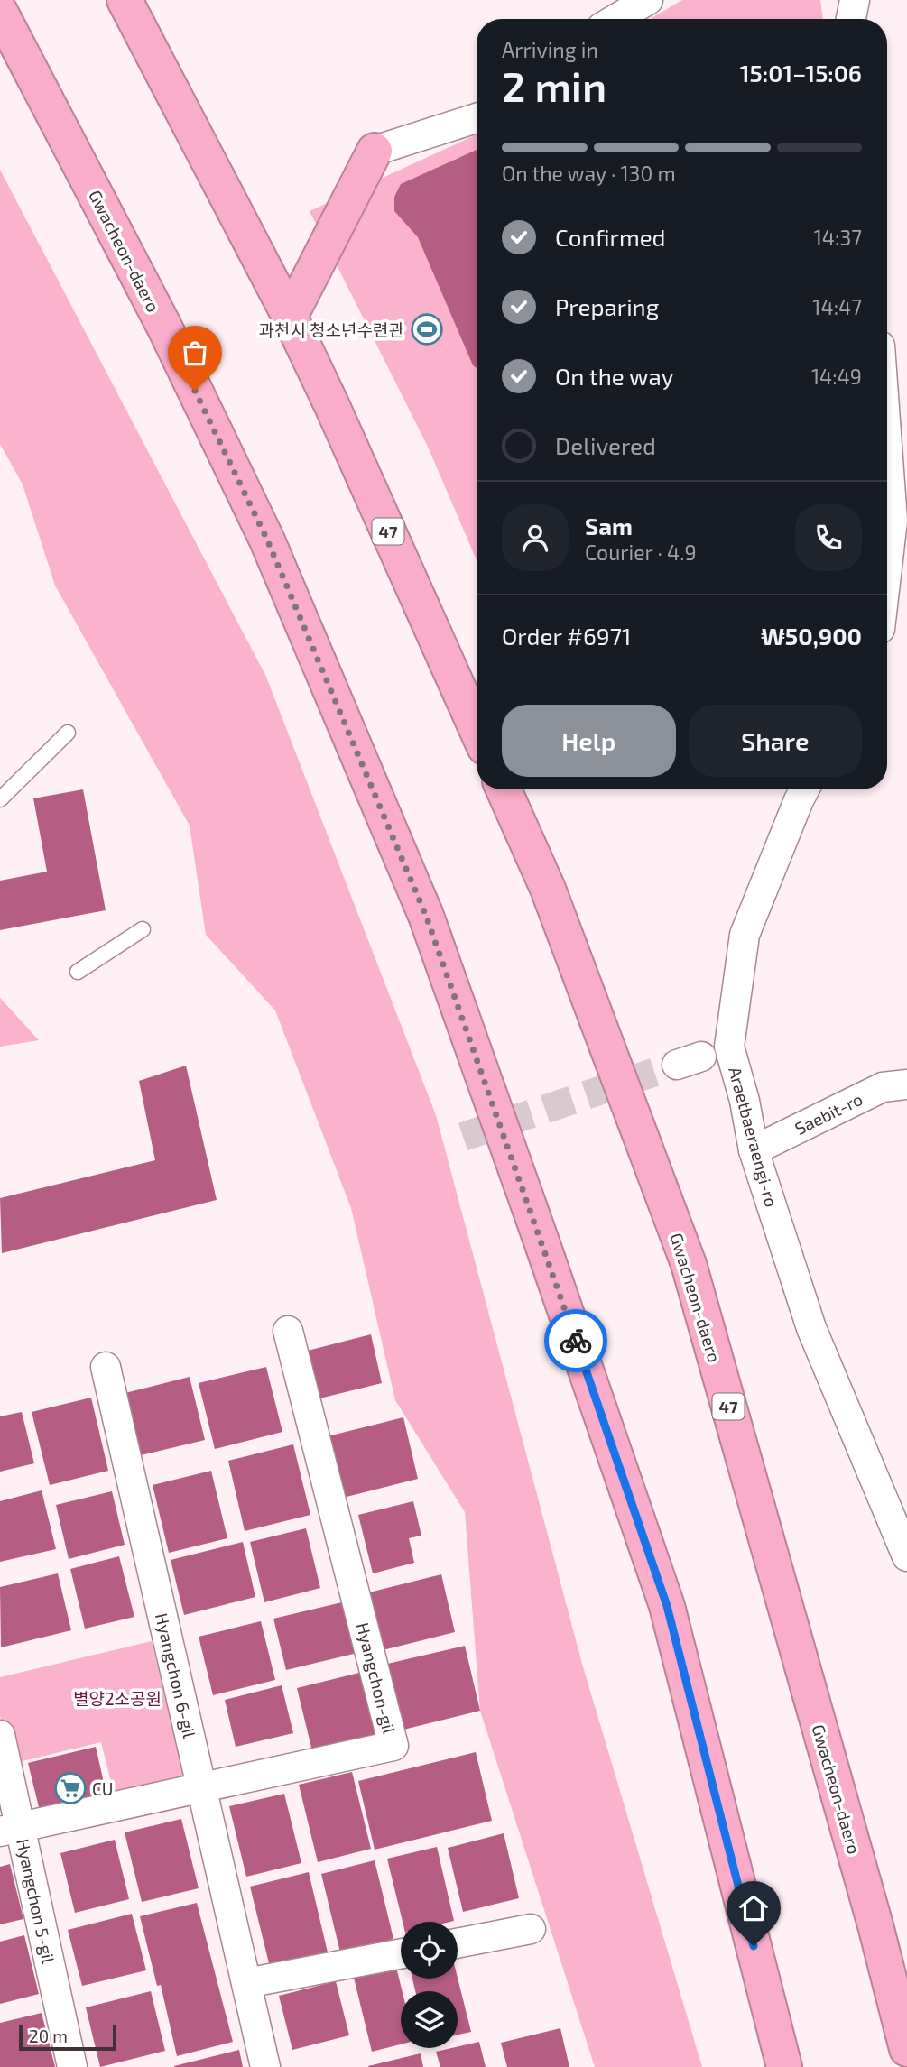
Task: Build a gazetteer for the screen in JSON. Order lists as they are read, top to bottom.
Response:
{
  "streets": {
    "highway": ["Gwacheon-daero", "47"],
    "street": [
      "Saebit-ro",
      "Araetbaeraengi-ro",
      "Hyangchon 6-gil",
      "Hyangchon-gil",
      "Hyangchon 5-gil"
    ]
  },
  "crossings": [
    ["Saebit-ro", "Araetbaeraengi-ro"],
    ["Hyangchon 6-gil", "Hyangchon-gil"],
    ["Hyangchon-gil", "Hyangchon 5-gil"]
  ],
  "parks": ["별양2소공원"],
  "places": {
    "sports": ["과천시 청소년수련관"],
    "supermarket": ["CU"]
  },
  "scale_bar": "20 m",
  "page": {
    "heading": ["2 min", "Arriving in", "15:01–15:06"],
    "panel": [
      "Sam",
      "Courier · 4.9",
      "Order #6971",
      "₩50,900"
    ],
    "bar": "On the way · 130 m",
    "list": [
      ["Confirmed", "14:37"],
      ["Preparing", "14:47"],
      ["On the way", "14:49"],
      "Delivered"
    ],
    "buttons": ["Help", "Share"],
    "scale": "20 m"
  }
}
